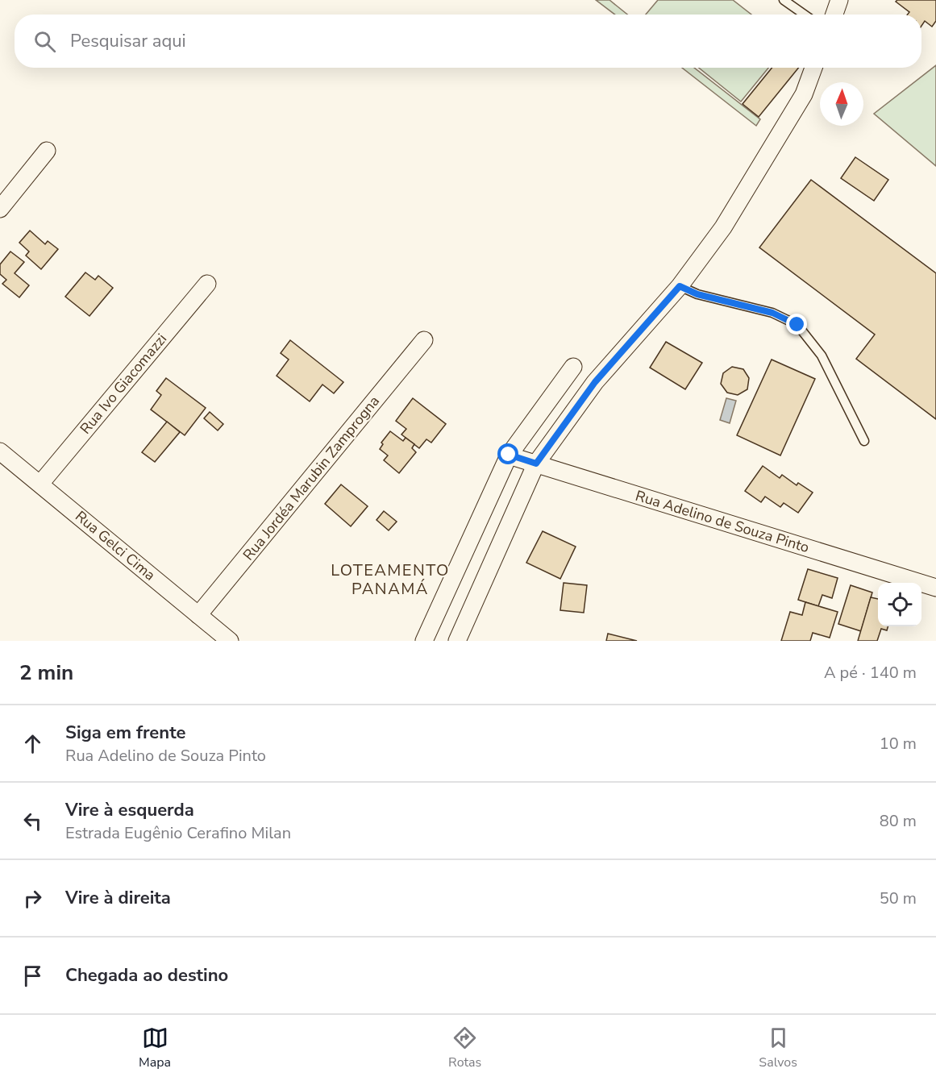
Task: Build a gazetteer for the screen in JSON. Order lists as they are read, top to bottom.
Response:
{
  "streets": {
    "street": [
      "Rua Ivo Giacomazzi",
      "Rua Jordéa Marubin Zamprogna",
      "Rua Adelino de Souza Pinto",
      "Rua Gelci Cima"
    ]
  },
  "crossings": [
    ["Rua Ivo Giacomazzi", "Rua Gelci Cima"],
    ["Rua Jordéa Marubin Zamprogna", "Rua Gelci Cima"]
  ],
  "districts": ["LOTEAMENTO PANAMÁ"],
  "north": "top",
  "page": {
    "search": "Pesquisar aqui",
    "heading": ["2 min", "A pé · 140 m"],
    "list": [
      ["Siga em frente", "Rua Adelino de Souza Pinto", "10 m"],
      ["Vire à esquerda", "Estrada Eugênio Cerafino Milan", "80 m"],
      ["Vire à direita", "50 m"],
      "Chegada ao destino"
    ],
    "nav": ["Mapa", "Rotas", "Salvos"]
  }
}
